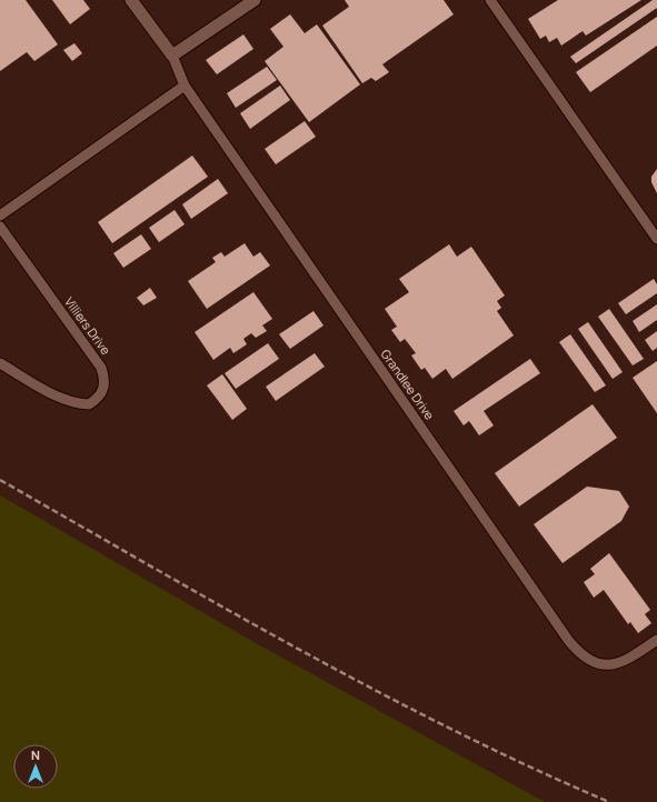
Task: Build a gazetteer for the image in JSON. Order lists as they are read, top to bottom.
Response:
{
  "streets": {
    "street": ["Villiers Drive", "Grandlee Drive"]
  },
  "north": "top"
}
